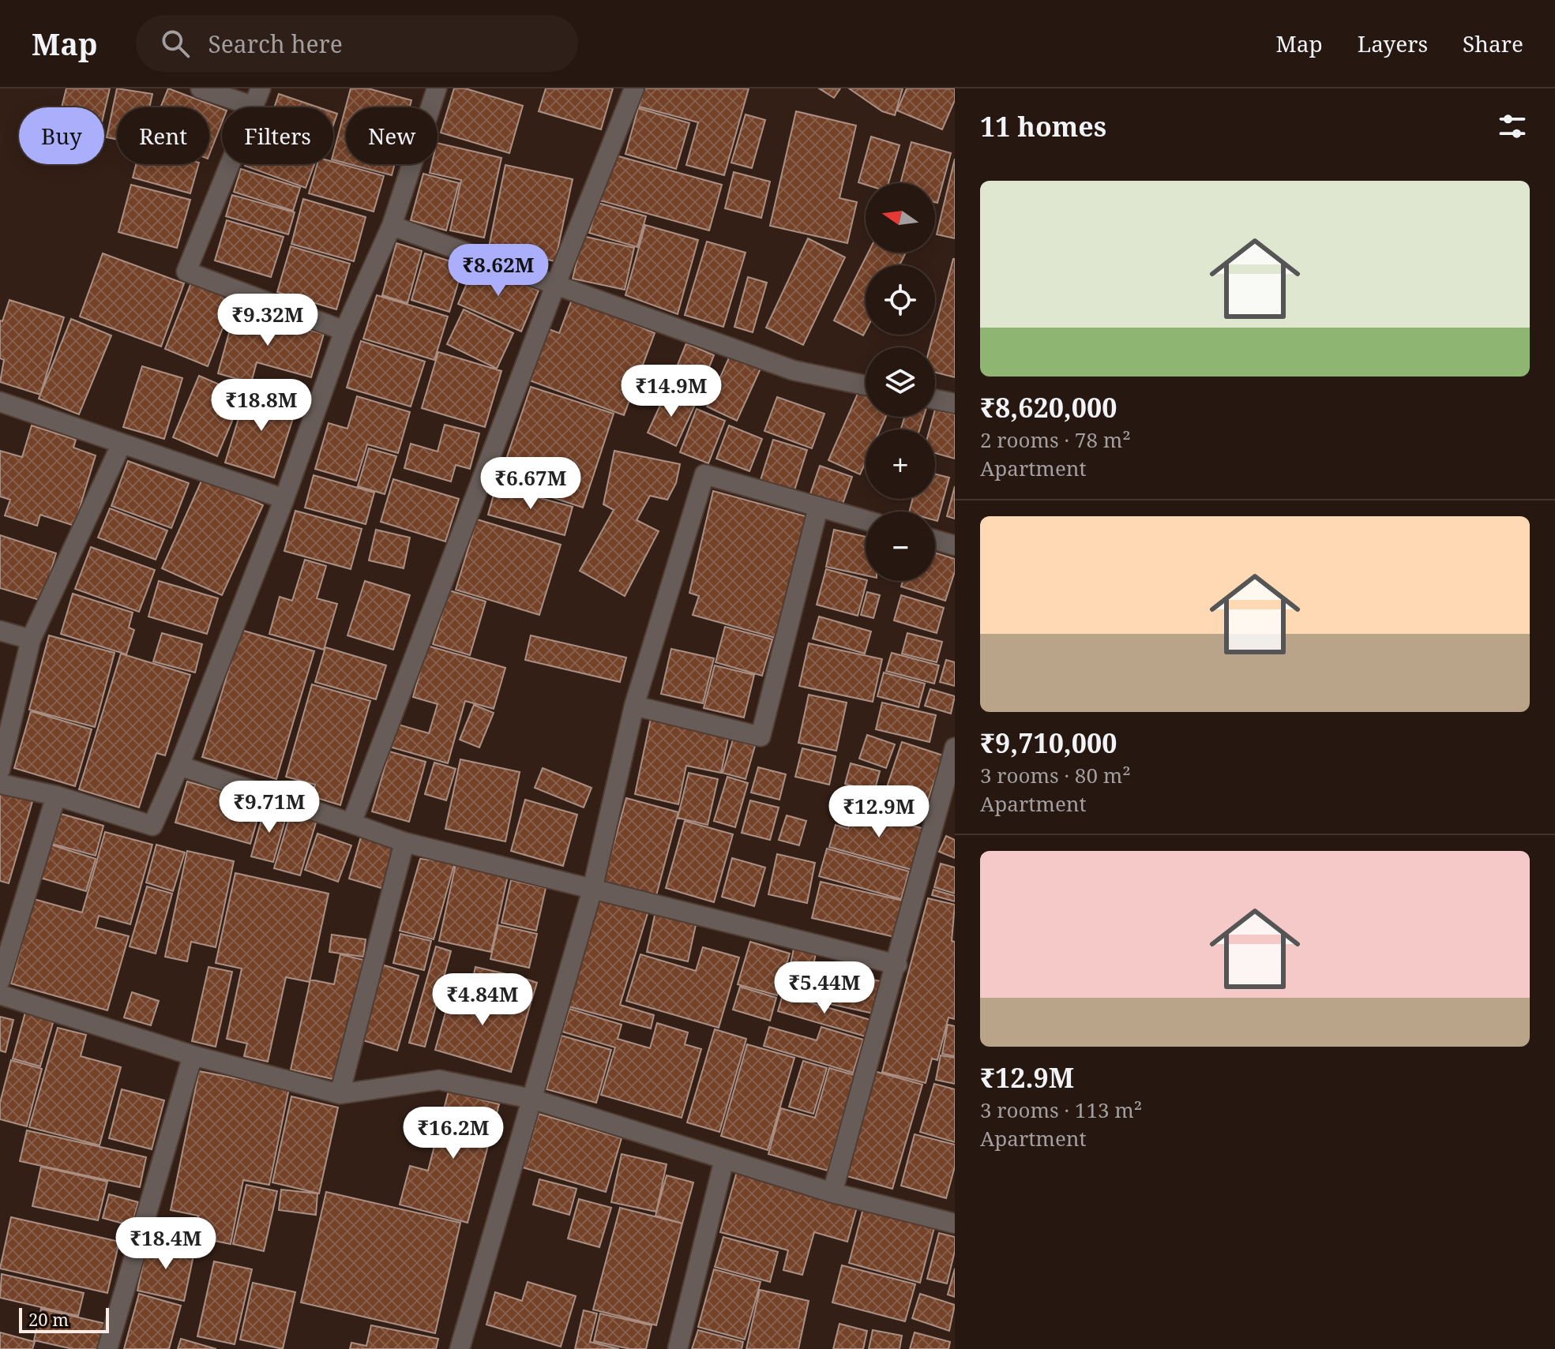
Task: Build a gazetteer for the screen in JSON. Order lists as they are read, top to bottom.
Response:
{
  "scale_bar": "20 m",
  "north": "left",
  "page": {
    "header": "Map",
    "search": "Search here",
    "nav": ["Map", "Layers", "Share"],
    "heading": "11 homes",
    "chip": [
      "Buy",
      "Rent",
      "Filters",
      "New"
    ],
    "list": [
      {
        "name": "₹8,620,000",
        "note": "2 rooms · 78 m² · Apartment"
      },
      {
        "name": "₹9,710,000",
        "note": "3 rooms · 80 m² · Apartment"
      },
      {
        "name": "₹12.9M",
        "note": "3 rooms · 113 m² · Apartment"
      }
    ],
    "map_buttons": ["+", "−"],
    "price": [
      "₹8.62M",
      "₹9.32M",
      "₹14.9M",
      "₹18.8M",
      "₹6.67M",
      "₹9.71M",
      "₹12.9M",
      "₹5.44M",
      "₹4.84M",
      "₹16.2M",
      "₹18.4M"
    ],
    "scale": "20 m"
  }
}
